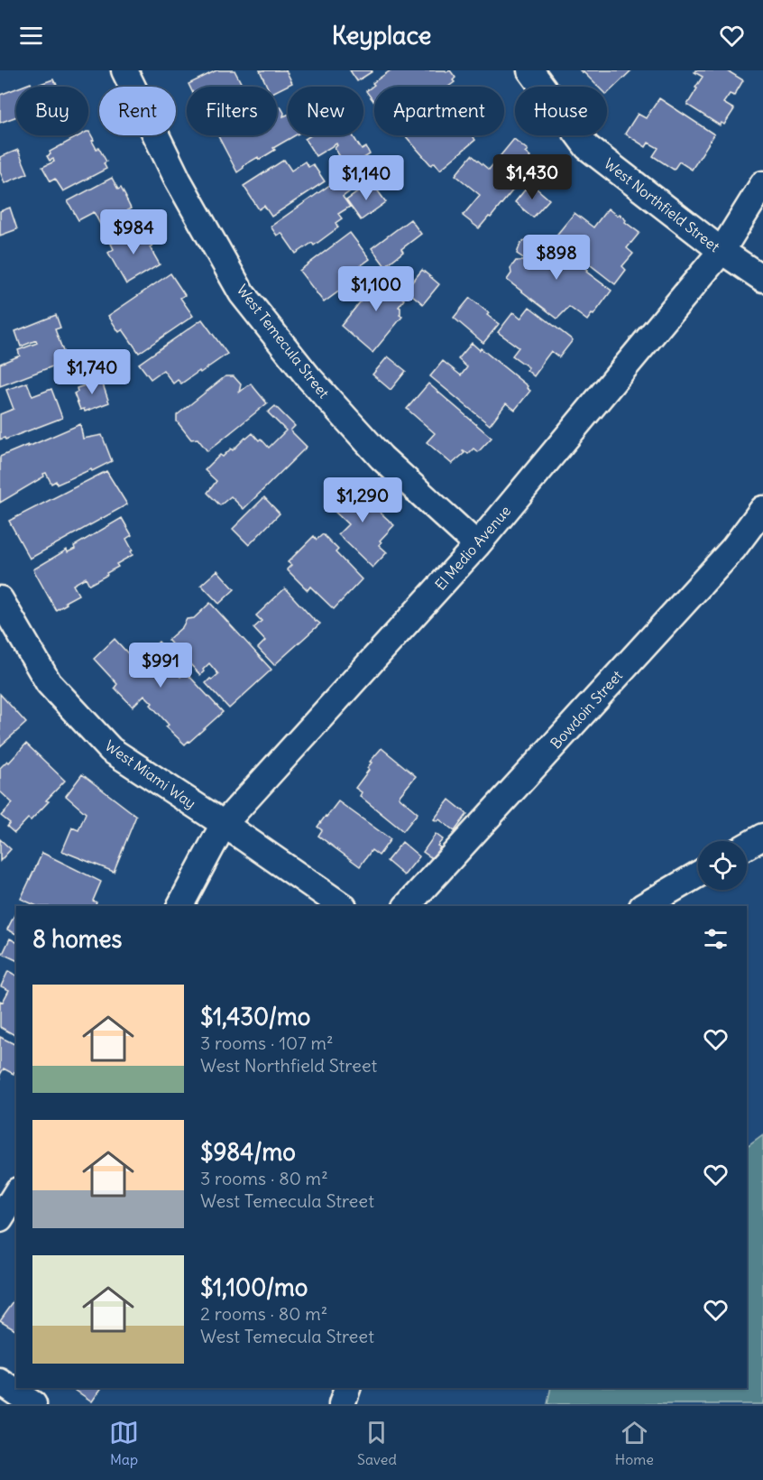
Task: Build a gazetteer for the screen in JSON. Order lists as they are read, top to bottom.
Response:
{
  "streets": {
    "street": [
      "West Northfield Street",
      "West Temecula Street",
      "El Medio Avenue",
      "Bowdoin Street",
      "West Miami Way"
    ]
  },
  "crossings": [
    ["West Northfield Street", "El Medio Avenue"],
    ["West Temecula Street", "El Medio Avenue"],
    ["El Medio Avenue", "West Miami Way"]
  ],
  "page": {
    "header": "Keyplace",
    "chip": [
      "Buy",
      "Rent",
      "Filters",
      "New",
      "Apartment",
      "House"
    ],
    "price": [
      "$1,430",
      "$1,140",
      "$984",
      "$898",
      "$1,100",
      "$1,740",
      "$1,290",
      "$991"
    ],
    "heading": "8 homes",
    "list": [
      {
        "name": "$1,430/mo",
        "note": "3 rooms · 107 m² · West Northfield Street"
      },
      {
        "name": "$984/mo",
        "note": "3 rooms · 80 m² · West Temecula Street"
      },
      {
        "name": "$1,100/mo",
        "note": "2 rooms · 80 m² · West Temecula Street"
      }
    ],
    "tabs": ["Map", "Saved", "Home"]
  }
}
